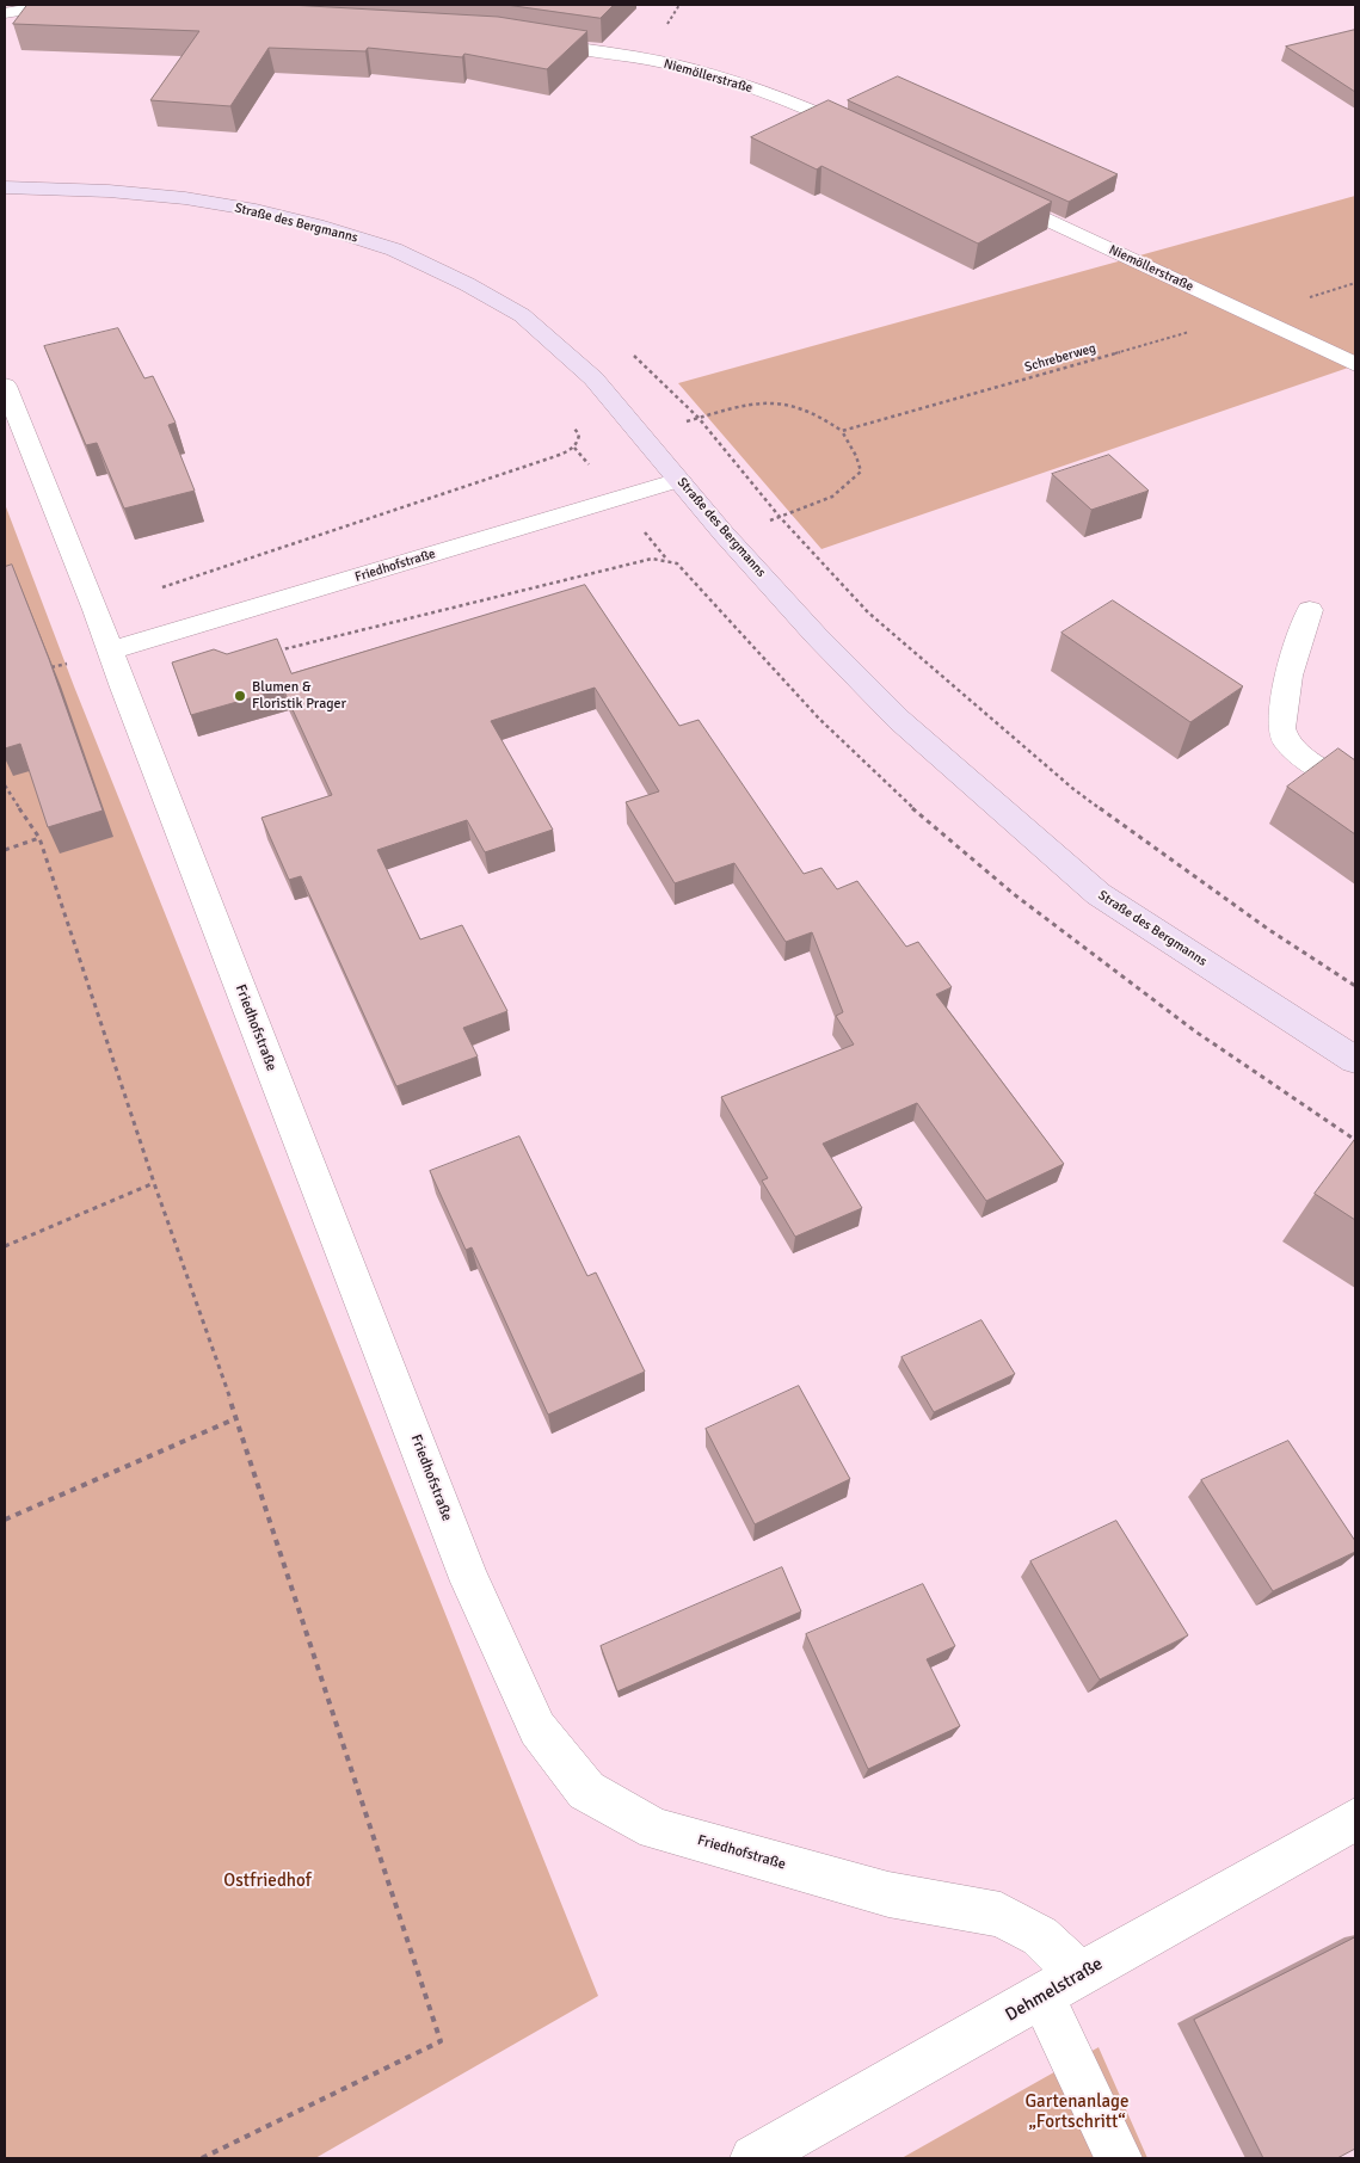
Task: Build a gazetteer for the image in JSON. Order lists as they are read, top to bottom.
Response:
{
  "streets": {
    "main road": ["Straße des Bergmanns"],
    "street": ["Niemöllerstraße", "Friedhofstraße", "Dehmelstraße"],
    "path": ["Schreberweg"]
  },
  "crossings": [
    ["Niemöllerstraße", "Schreberweg"],
    ["Straße des Bergmanns", "Friedhofstraße"],
    ["Friedhofstraße", "Dehmelstraße"]
  ],
  "parks": ["Ostfriedhof", "Gartenanlage „Fortschritt“"],
  "places": ["Blumen & Floristik Prager"]
}
